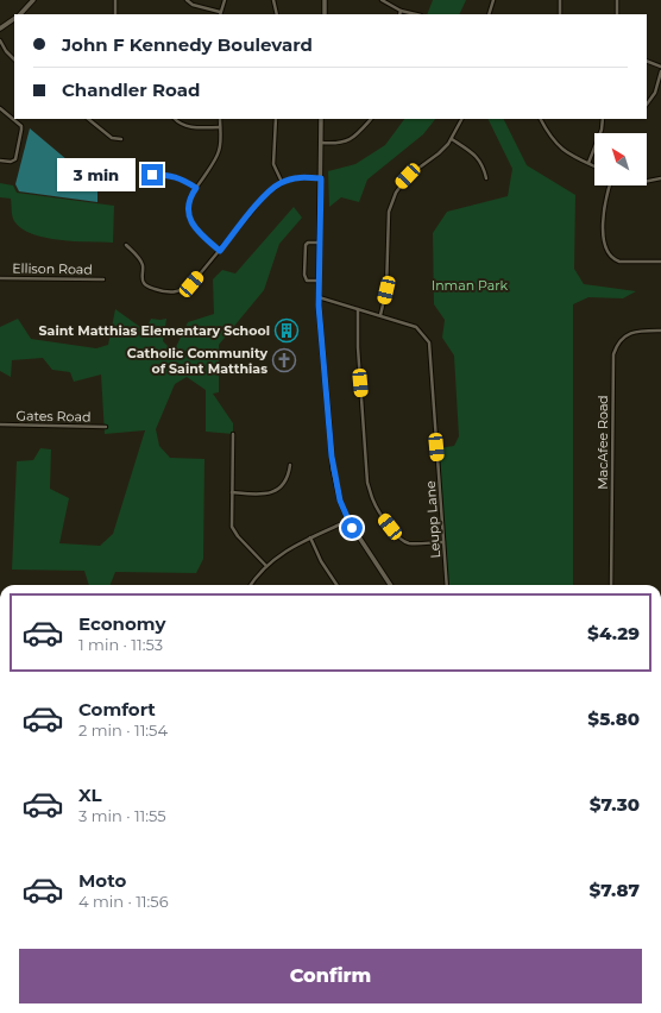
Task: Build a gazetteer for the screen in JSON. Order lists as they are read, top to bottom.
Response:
{
  "streets": {
    "street": [
      "Ellison Road",
      "Gates Road",
      "MacAfee Road",
      "Leupp Lane"
    ]
  },
  "parks": ["Inman Park"],
  "places": {
    "building": ["Saint Matthias Elementary School"],
    "church": ["Catholic Community of Saint Matthias"]
  },
  "north": "top left",
  "page": {
    "banner": ["John F Kennedy Boulevard", "Chandler Road"],
    "bubble": "3 min",
    "list": [
      {
        "name": "Economy",
        "note": "1 min · 11:53",
        "value": "$4.29"
      },
      {
        "name": "Comfort",
        "note": "2 min · 11:54",
        "value": "$5.80"
      },
      {
        "name": "XL",
        "note": "3 min · 11:55",
        "value": "$7.30"
      },
      {
        "name": "Moto",
        "note": "4 min · 11:56",
        "value": "$7.87"
      }
    ],
    "buttons": "Confirm"
  }
}
